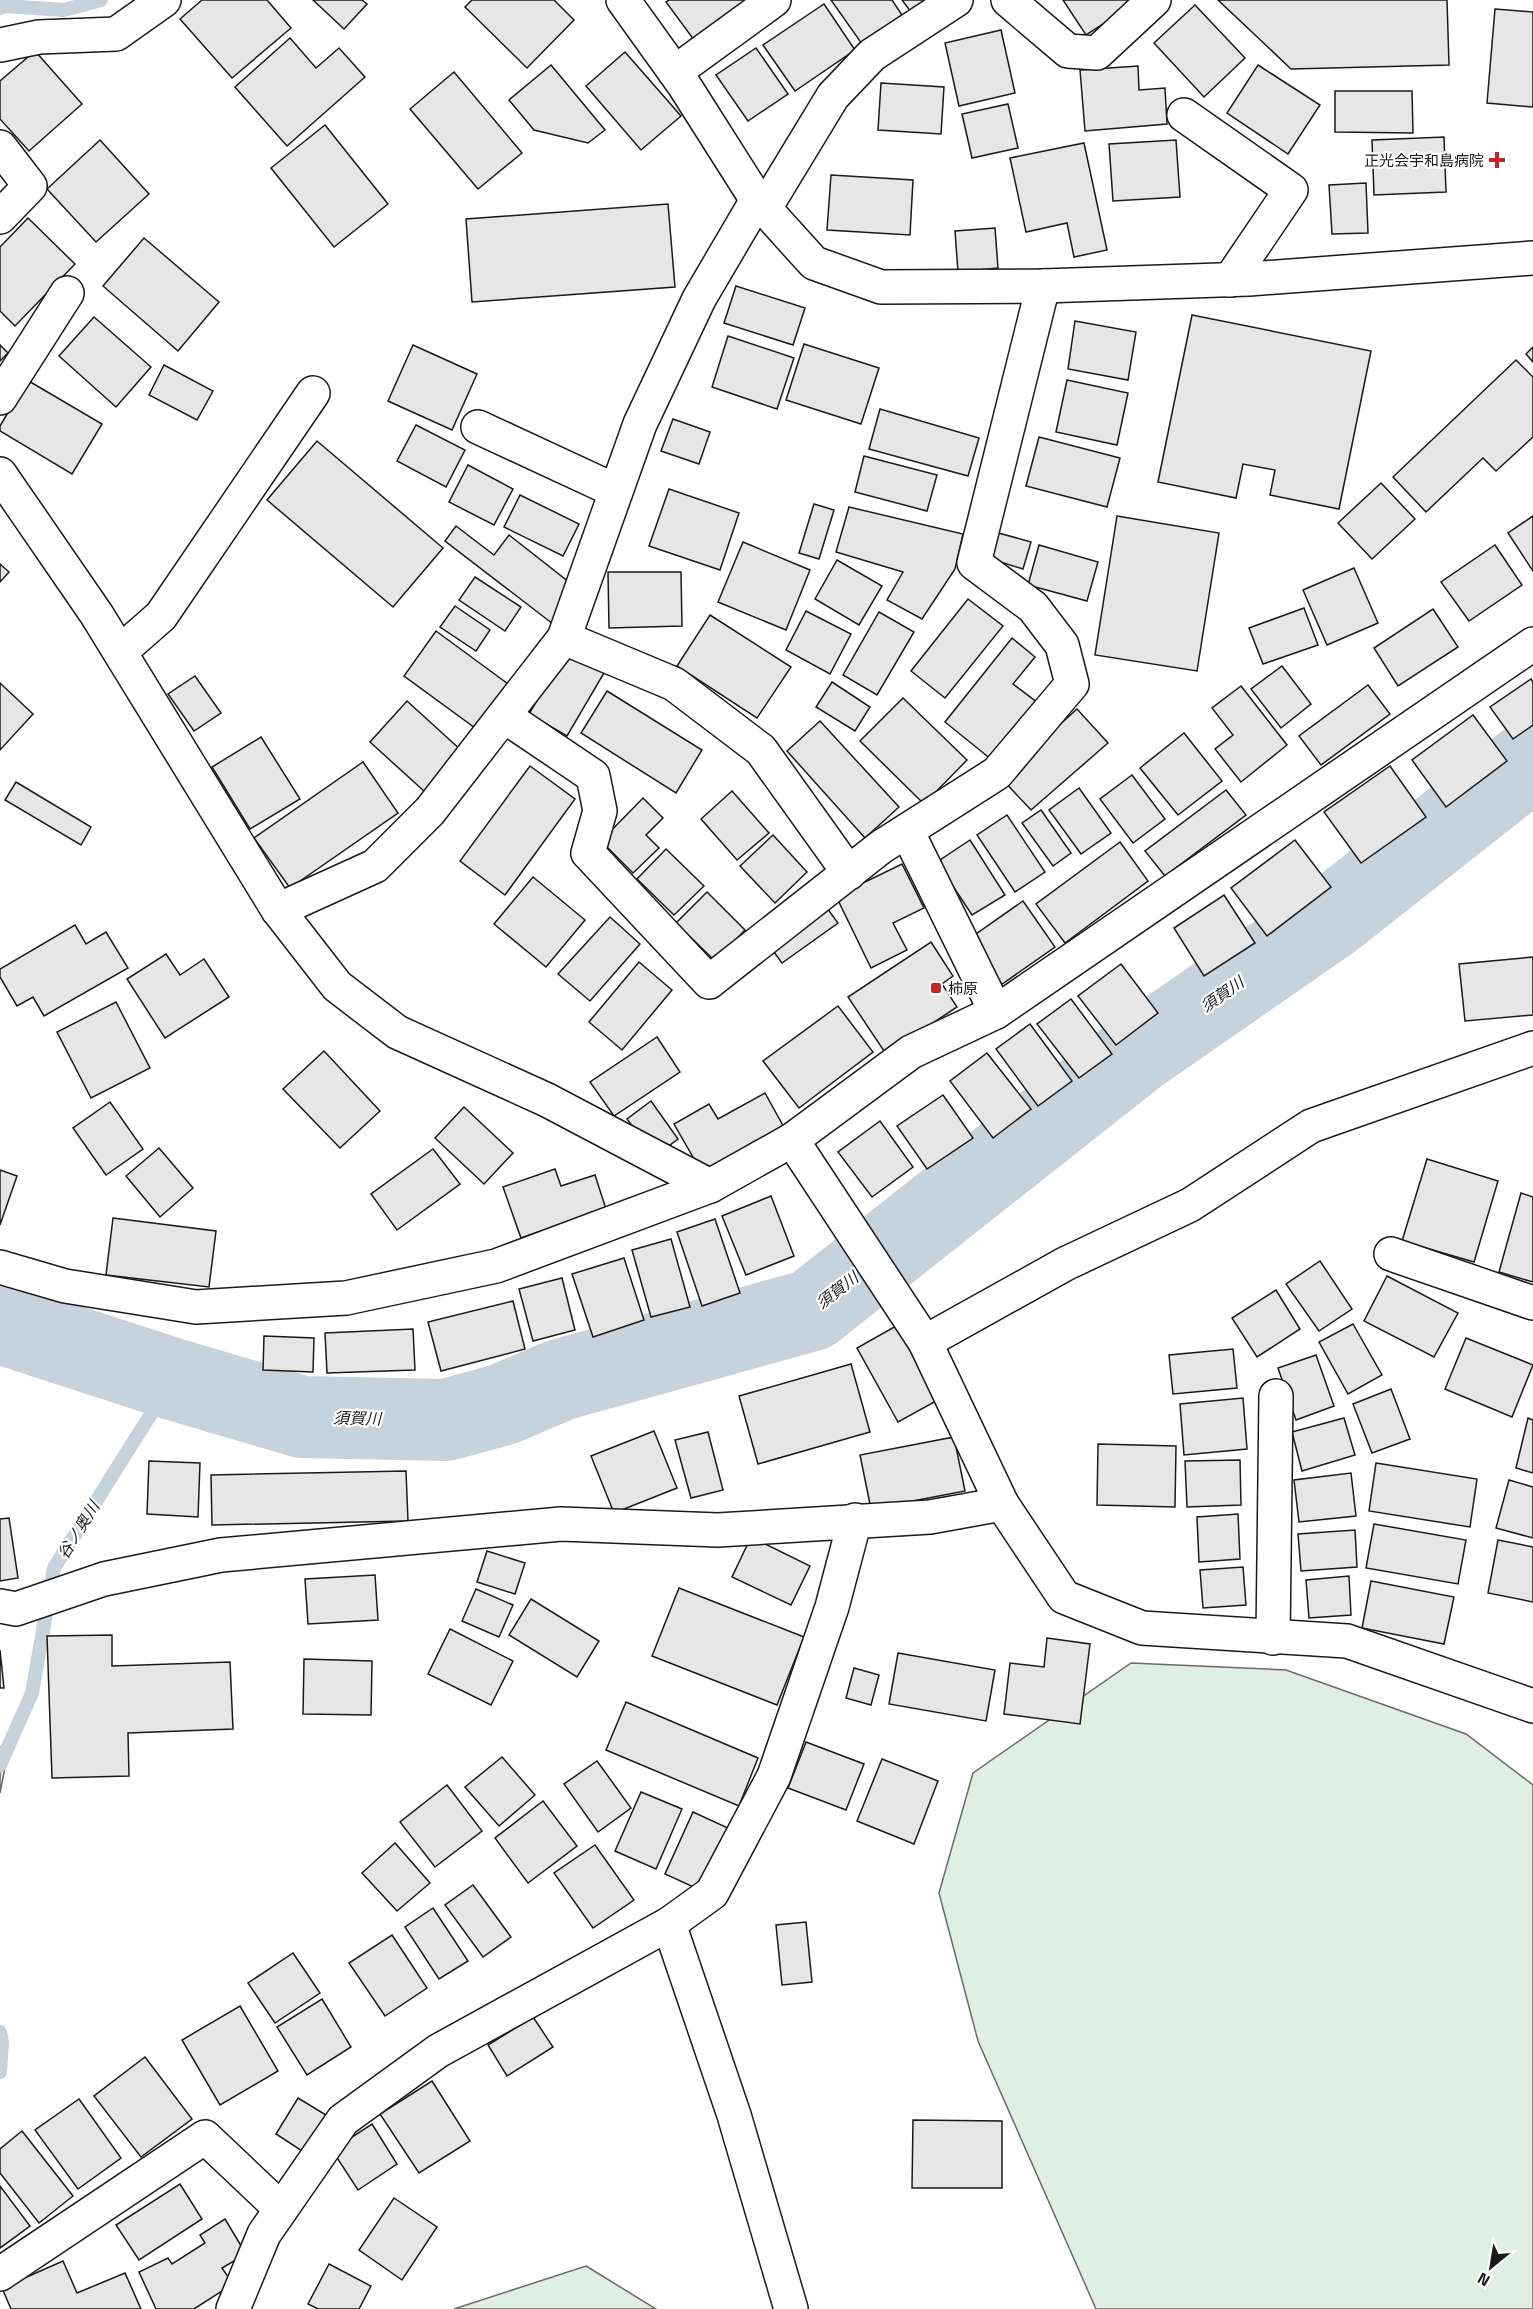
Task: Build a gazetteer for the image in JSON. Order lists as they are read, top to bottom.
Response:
{
  "water": ["須賀川", "谷ノ奥川"],
  "places": {
    "health": ["正光会宇和島病院"],
    "transit": ["柿原"]
  },
  "north": "bottom left"
}
